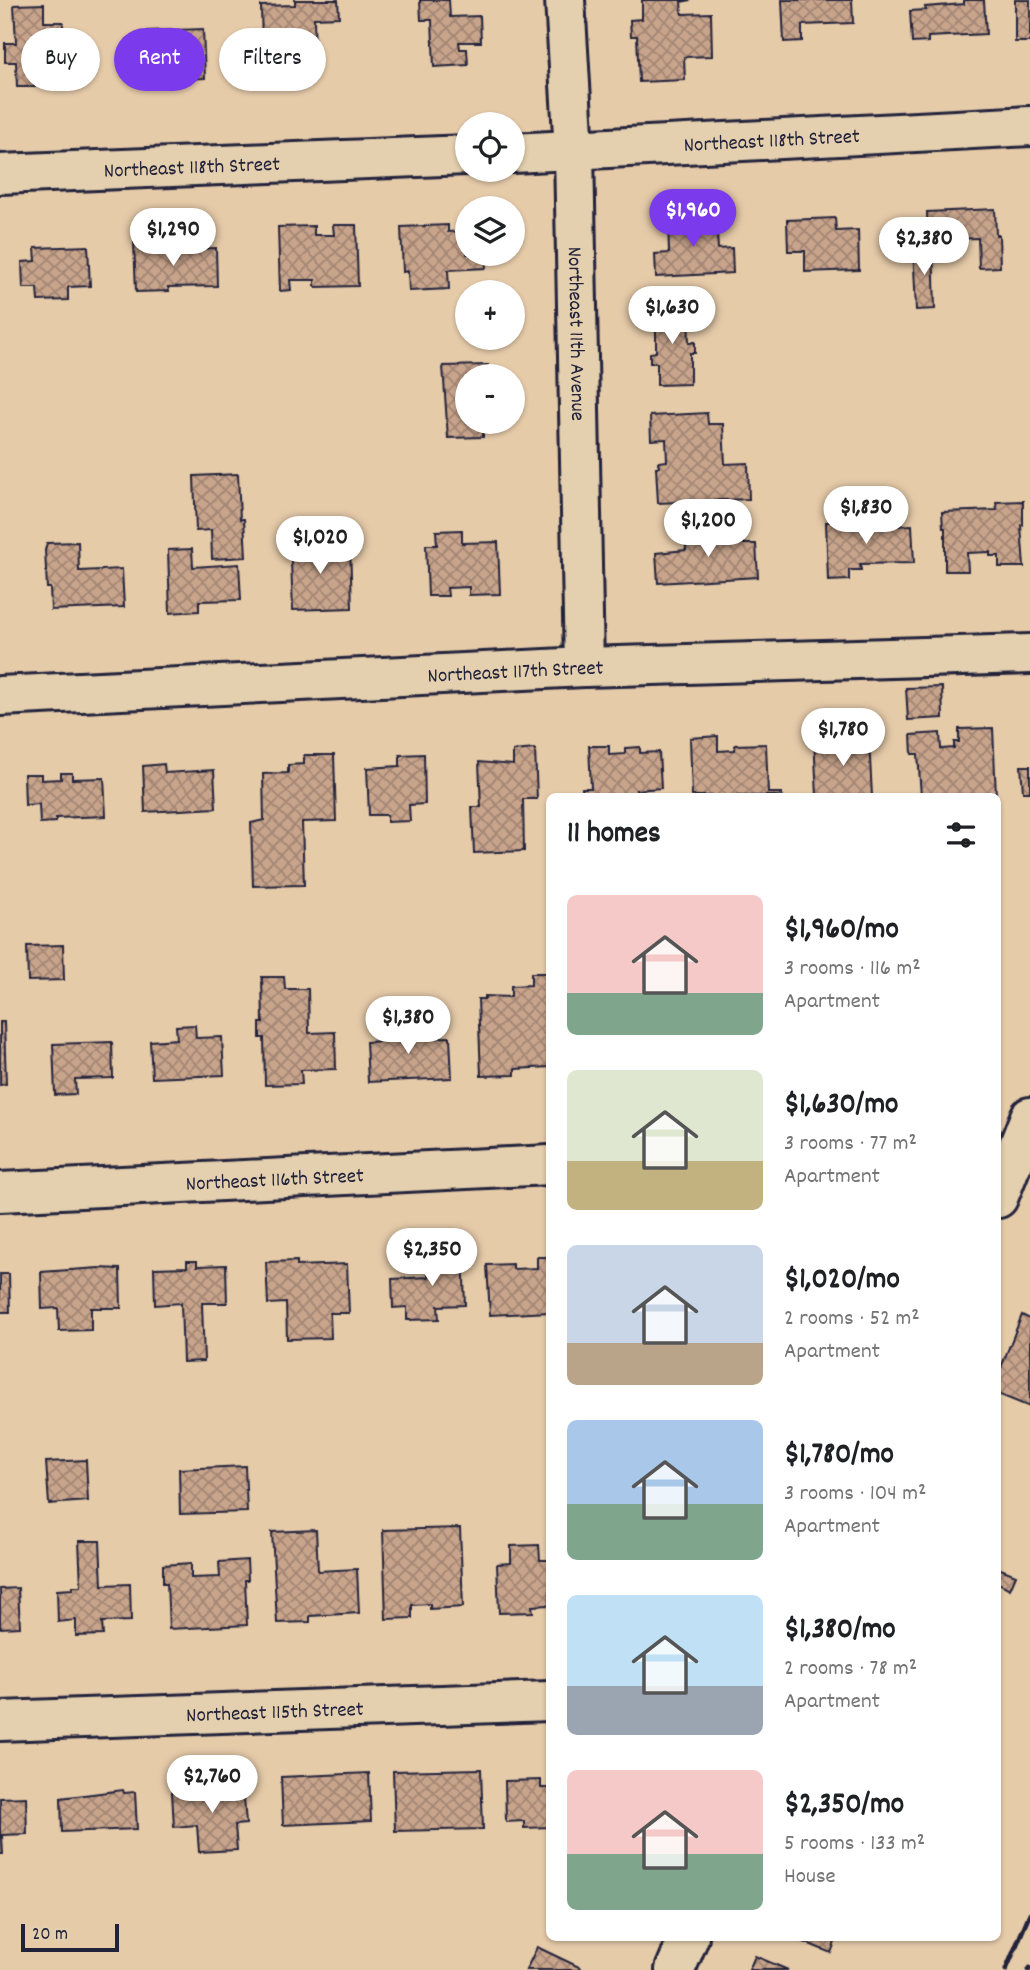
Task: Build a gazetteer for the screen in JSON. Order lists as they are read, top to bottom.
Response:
{
  "streets": {
    "street": [
      "Northeast 118th Street",
      "Northeast 11th Avenue",
      "Northeast 117th Street",
      "Northeast 116th Street",
      "Northeast 115th Street"
    ]
  },
  "crossings": [
    ["Northeast 118th Street", "Northeast 11th Avenue"],
    ["Northeast 11th Avenue", "Northeast 117th Street"]
  ],
  "scale_bar": "20 m",
  "page": {
    "chip": ["Buy", "Rent", "Filters"],
    "map_buttons": ["+", "−"],
    "price": [
      "$1,960",
      "$1,290",
      "$2,380",
      "$1,630",
      "$1,830",
      "$1,200",
      "$1,020",
      "$1,780",
      "$1,380",
      "$2,350",
      "$2,760"
    ],
    "heading": "11 homes",
    "list": [
      {
        "name": "$1,960/mo",
        "note": "3 rooms · 116 m² · Apartment"
      },
      {
        "name": "$1,630/mo",
        "note": "3 rooms · 77 m² · Apartment"
      },
      {
        "name": "$1,020/mo",
        "note": "2 rooms · 52 m² · Apartment"
      },
      {
        "name": "$1,780/mo",
        "note": "3 rooms · 104 m² · Apartment"
      },
      {
        "name": "$1,380/mo",
        "note": "2 rooms · 78 m² · Apartment"
      },
      {
        "name": "$2,350/mo",
        "note": "5 rooms · 133 m² · House"
      }
    ],
    "scale": "20 m"
  }
}
